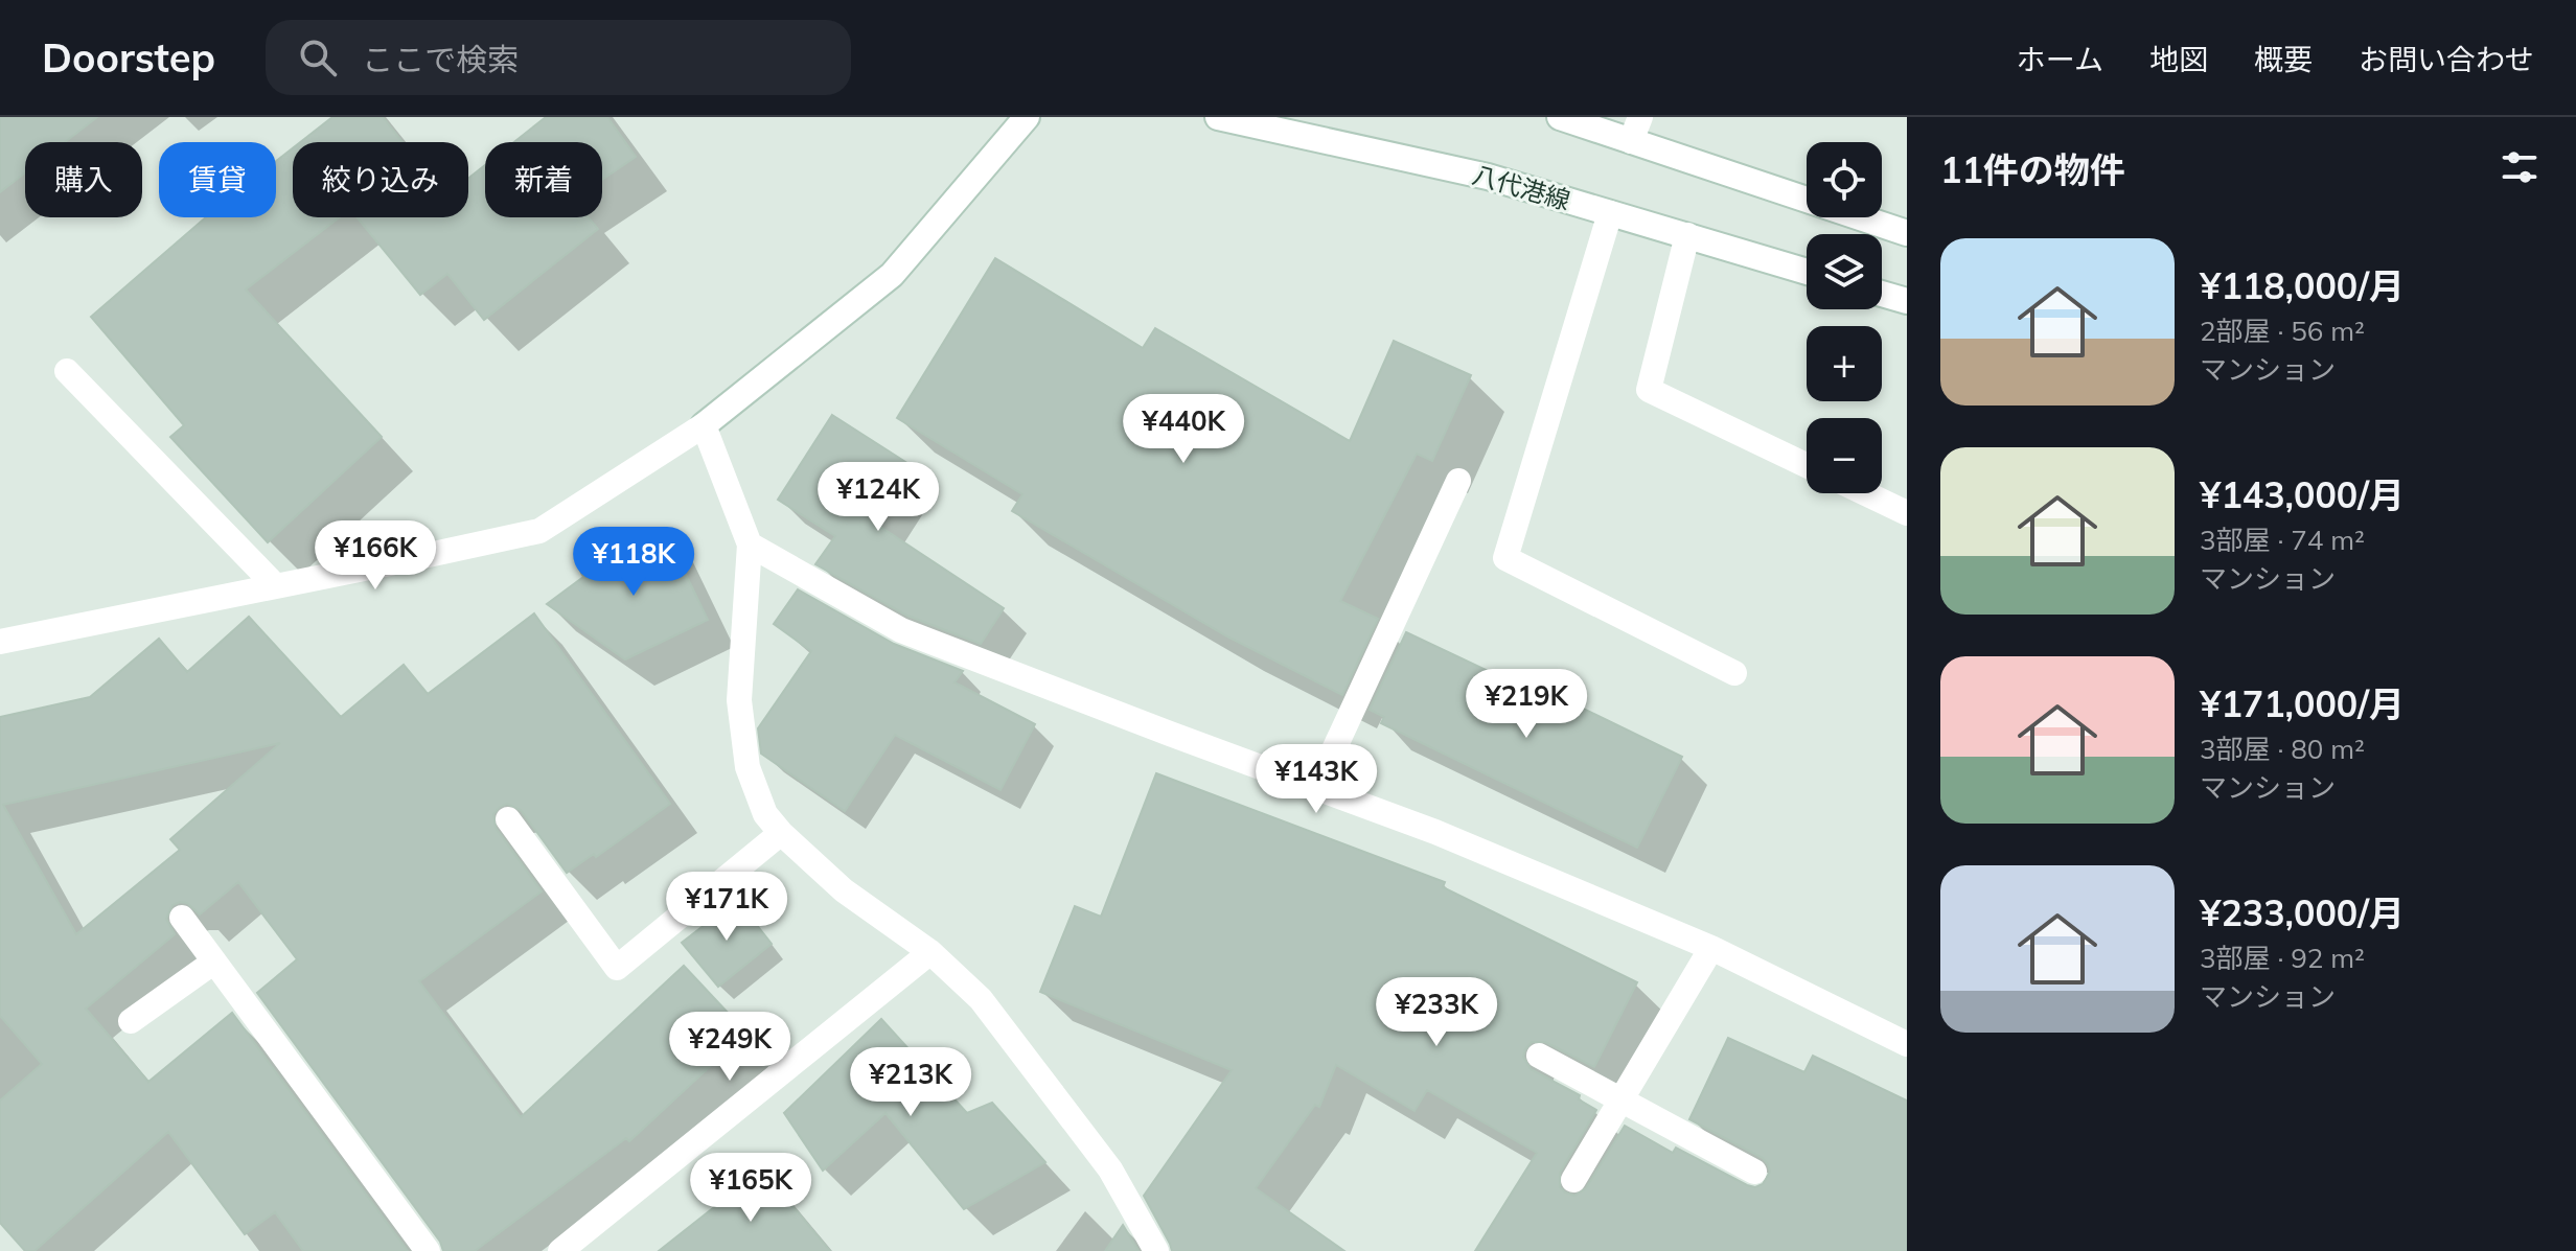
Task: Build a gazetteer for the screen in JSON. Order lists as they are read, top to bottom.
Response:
{
  "streets": {
    "street": ["八代港線"]
  },
  "page": {
    "header": "Doorstep",
    "search": "ここで検索",
    "nav": [
      "ホーム",
      "地図",
      "概要",
      "お問い合わせ"
    ],
    "heading": "11件の物件",
    "map_buttons": ["+", "−"],
    "chip": [
      "購入",
      "賃貸",
      "絞り込み",
      "新着"
    ],
    "list": [
      {
        "name": "¥118,000/月",
        "note": "2部屋 · 56 m² · マンション"
      },
      {
        "name": "¥143,000/月",
        "note": "3部屋 · 74 m² · マンション"
      },
      {
        "name": "¥171,000/月",
        "note": "3部屋 · 80 m² · マンション"
      },
      {
        "name": "¥233,000/月",
        "note": "3部屋 · 92 m² · マンション"
      }
    ],
    "price": [
      "¥440K",
      "¥124K",
      "¥166K",
      "¥118K",
      "¥219K",
      "¥143K",
      "¥171K",
      "¥233K",
      "¥249K",
      "¥213K",
      "¥165K"
    ]
  }
}
